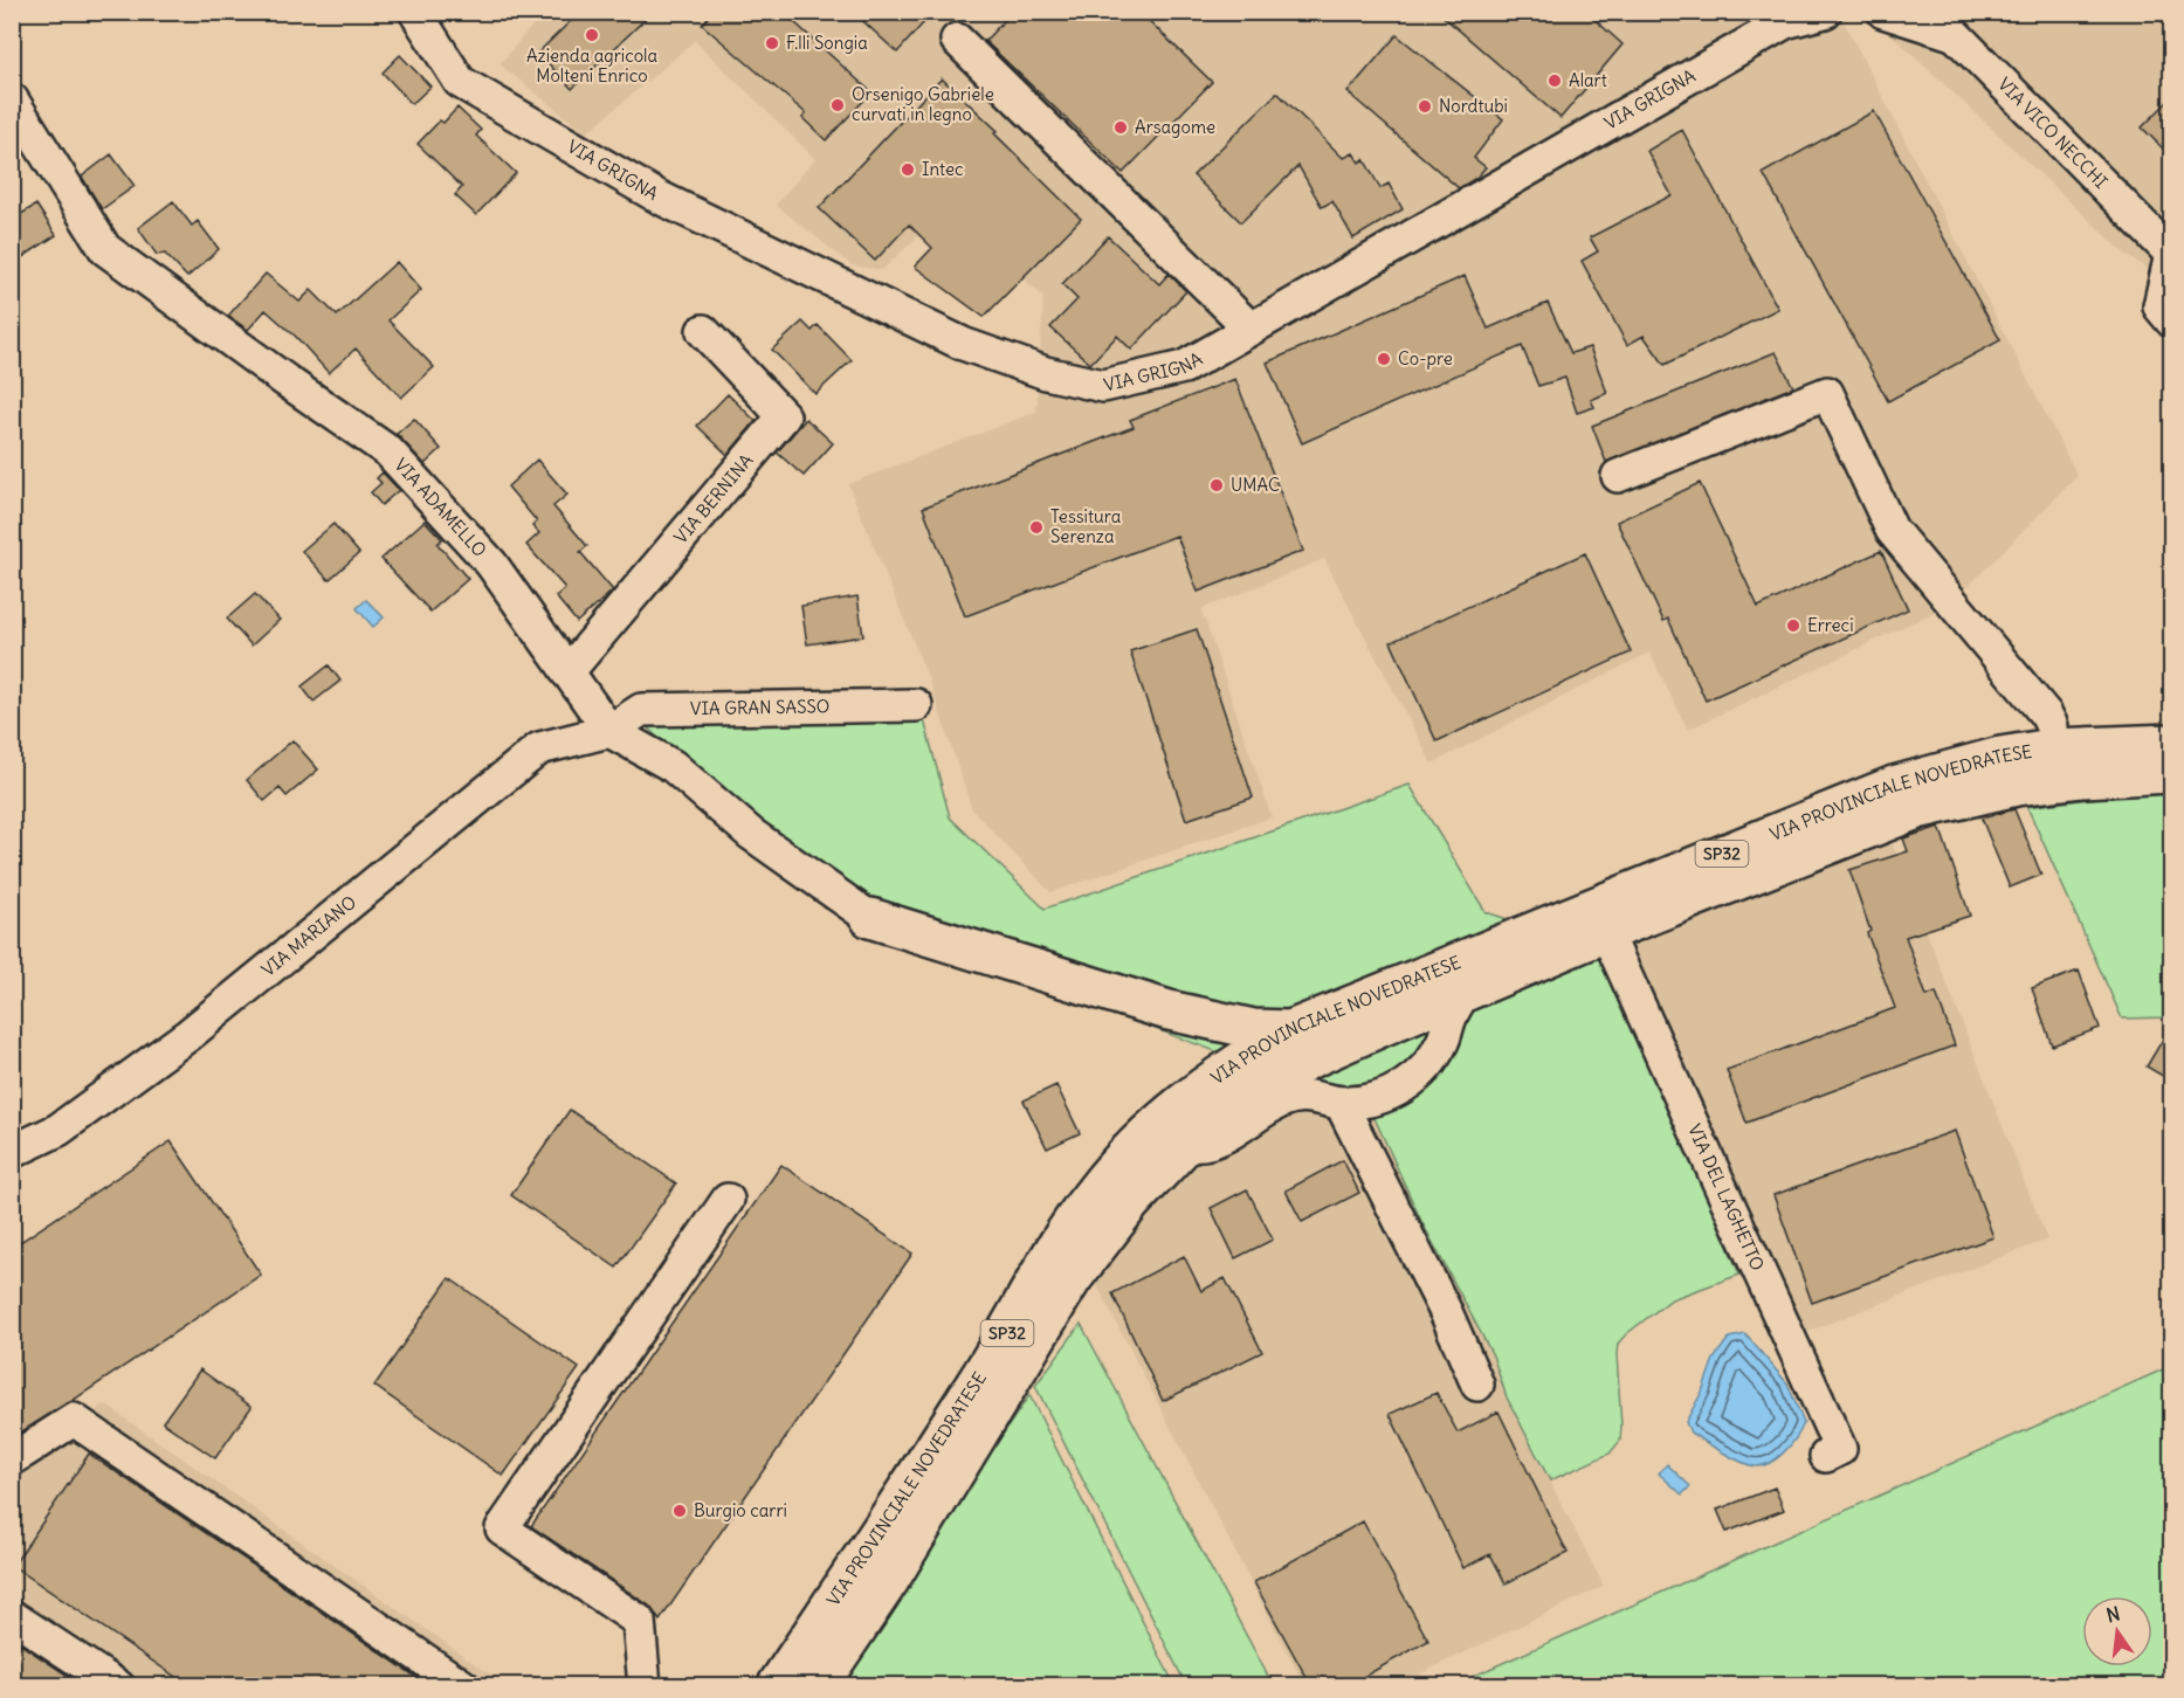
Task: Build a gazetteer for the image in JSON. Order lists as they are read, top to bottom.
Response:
{
  "streets": {
    "main road": ["VIA PROVINCIALE NOVEDRATESE", "SP32"],
    "street": [
      "VIA GRIGNA",
      "VIA VICO NECCHI",
      "VIA BERNINA",
      "VIA ADAMELLO",
      "VIA GRAN SASSO",
      "VIA MARIANO",
      "VIA DEL LAGHETTO"
    ]
  },
  "crossings": [
    ["VIA BERNINA", "VIA ADAMELLO"],
    ["VIA ADAMELLO", "VIA GRAN SASSO"],
    ["VIA ADAMELLO", "VIA MARIANO"],
    ["VIA GRAN SASSO", "VIA MARIANO"],
    ["VIA PROVINCIALE NOVEDRATESE", "VIA DEL LAGHETTO"]
  ],
  "places": [
    "Azienda agricola Molteni Enrico",
    "F.lli Songia",
    "Alart",
    "Orsenigo Gabriele curvati in legno",
    "Nordtubi",
    "Arsagome",
    "Intec",
    "Co-pre",
    "UMAC",
    "Tessitura Serenza",
    "Erreci",
    "Burgio carri"
  ],
  "north": "top"
}
